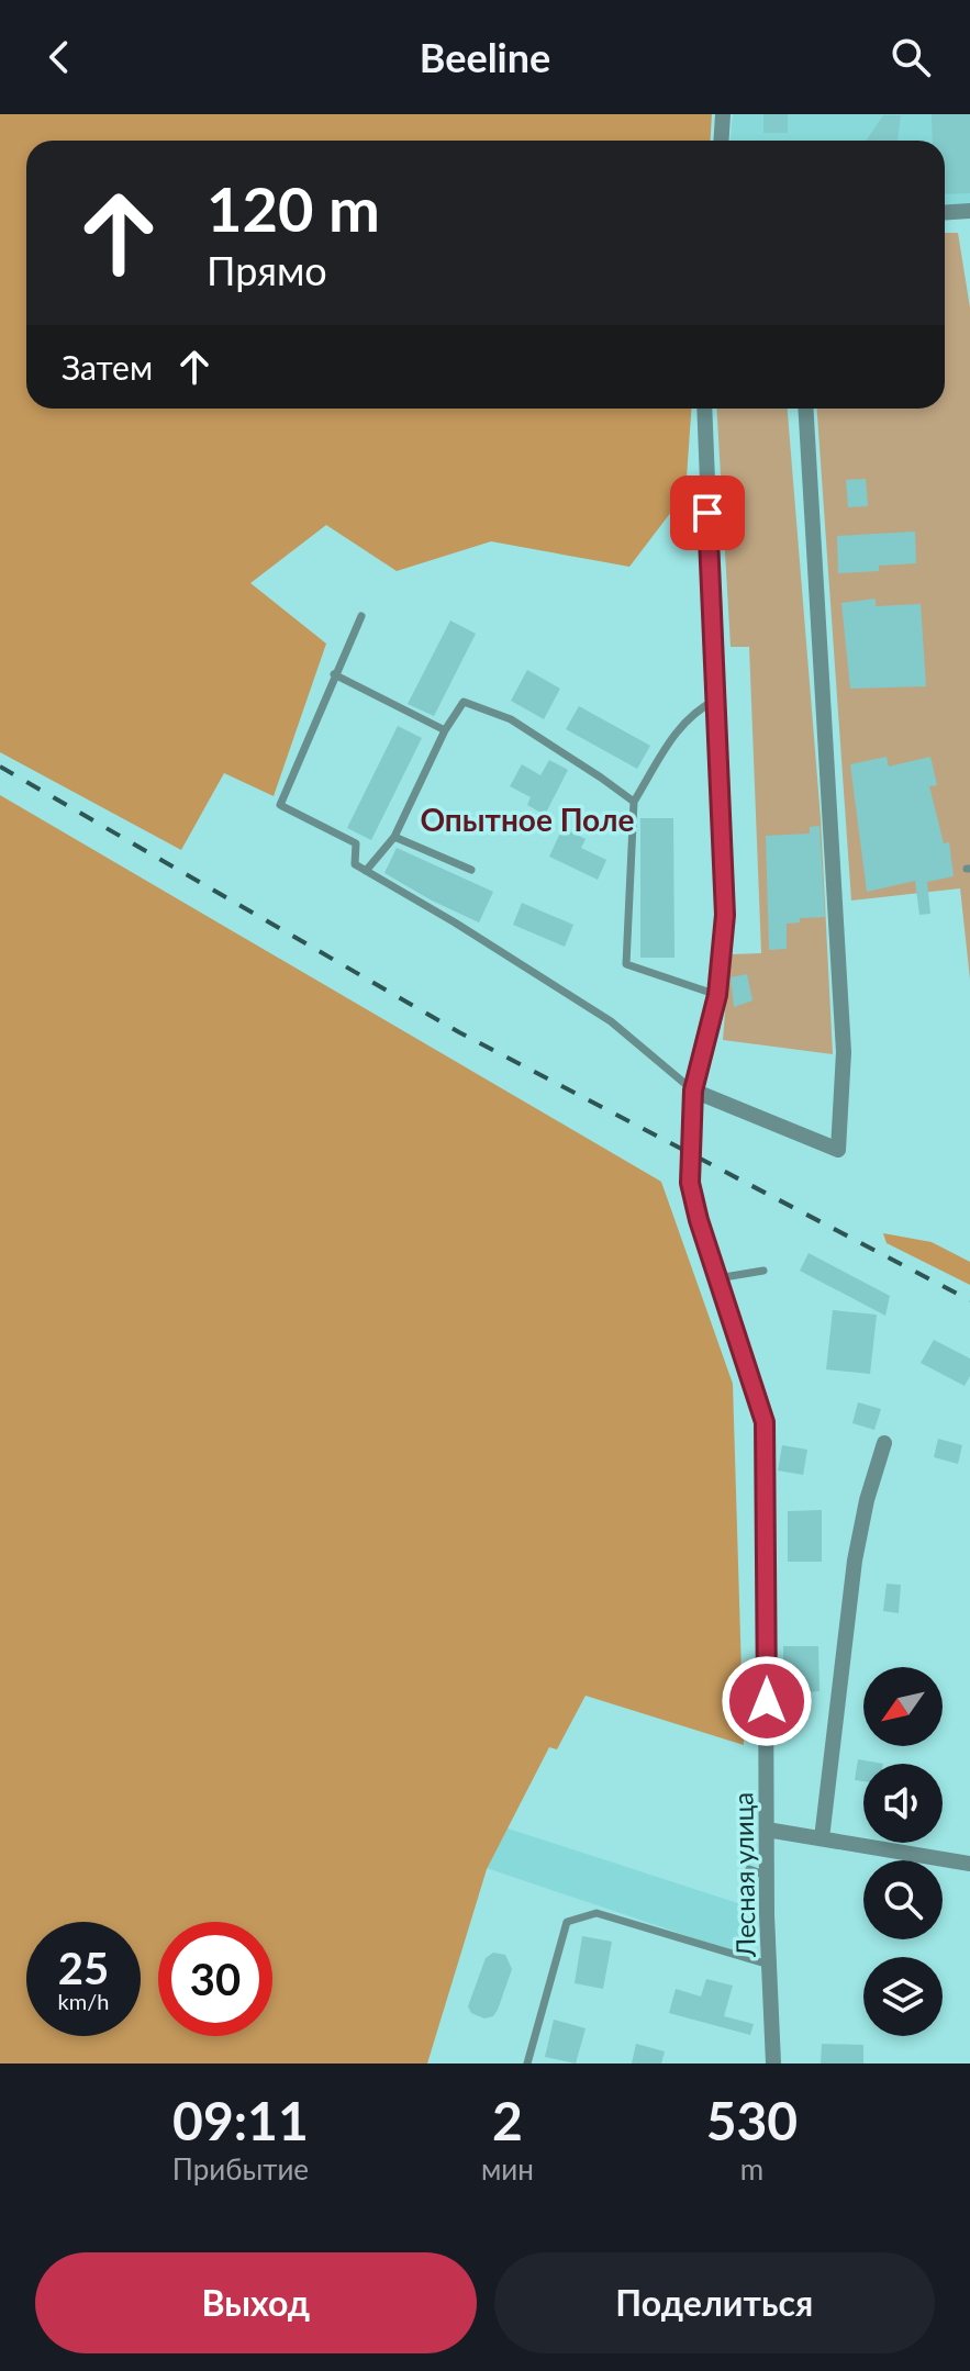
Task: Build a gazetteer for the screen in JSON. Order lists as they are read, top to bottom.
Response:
{
  "streets": {
    "street": ["Лесная улица"]
  },
  "districts": ["Опытное Поле"],
  "north": "bottom left",
  "page": {
    "header": "Beeline",
    "turn": ["120 m", "Прямо"],
    "then": "Затем",
    "speed": "25 km/h",
    "limit": "30",
    "eta": [
      "09:11",
      "Прибытие",
      "2",
      "мин",
      "530",
      "m"
    ],
    "buttons": ["Выход", "Поделиться"]
  }
}
